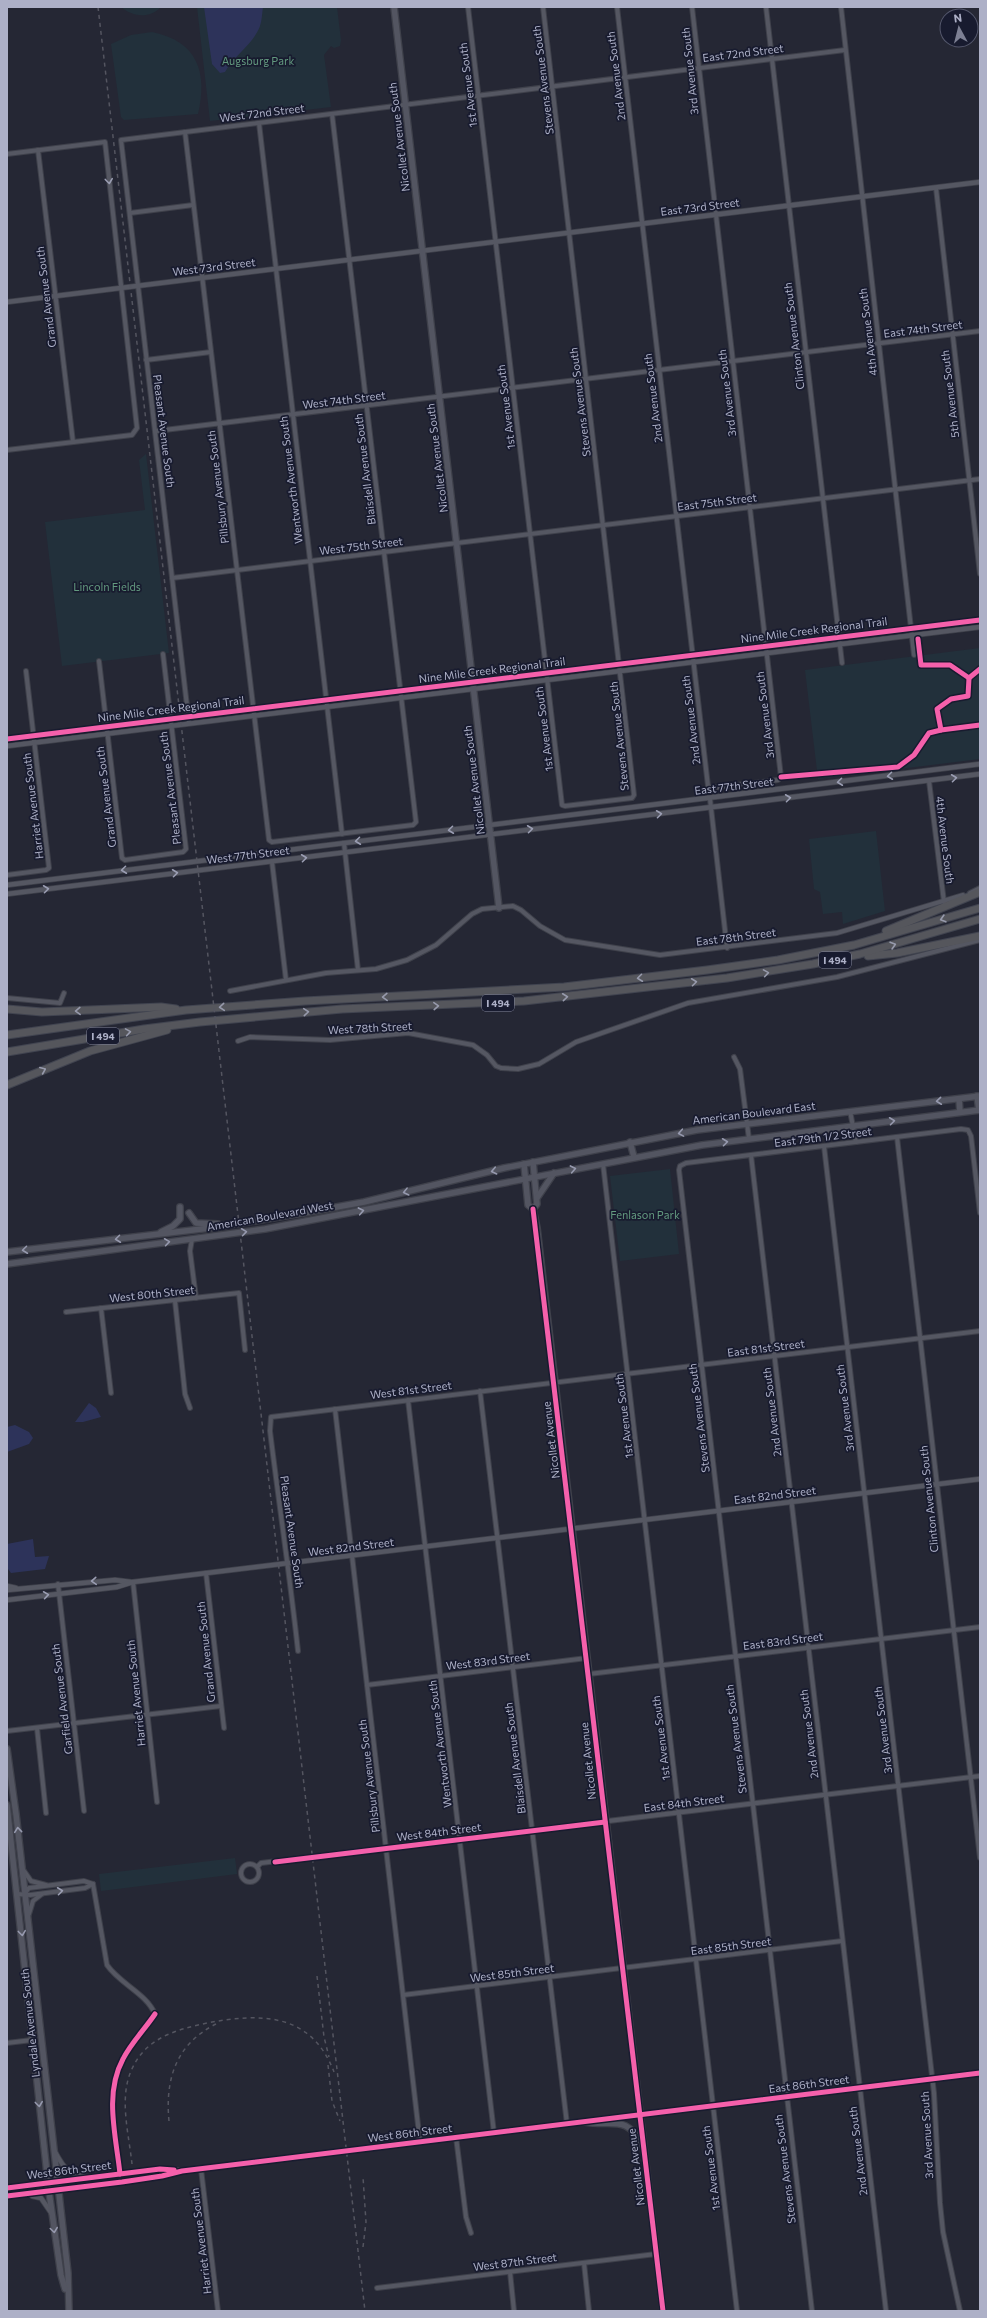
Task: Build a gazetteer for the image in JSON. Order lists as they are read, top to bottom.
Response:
{
  "streets": {
    "highway": ["I 494"],
    "main road": [
      "Nicollet Avenue South",
      "American Boulevard East",
      "American Boulevard West",
      "Nicollet Avenue",
      "Lyndale Avenue South"
    ],
    "street": [
      "East 72nd Street",
      "3rd Avenue South",
      "2nd Avenue South",
      "Stevens Avenue South",
      "1st Avenue South",
      "West 72nd Street",
      "East 73rd Street",
      "West 73rd Street",
      "Grand Avenue South",
      "East 74th Street",
      "4th Avenue South",
      "Clinton Avenue South",
      "5th Avenue South",
      "West 74th Street",
      "Pleasant Avenue South",
      "Blaisdell Avenue South",
      "Wentworth Avenue South",
      "Pillsbury Avenue South",
      "East 75th Street",
      "West 75th Street",
      "East 77th Street",
      "Harriet Avenue South",
      "West 77th Street",
      "East 78th Street",
      "West 78th Street",
      "East 79th 1/2 Street",
      "West 80th Street",
      "East 81st Street",
      "West 81st Street",
      "East 82nd Street",
      "West 82nd Street",
      "East 83rd Street",
      "West 83rd Street",
      "Garfield Avenue South",
      "East 84th Street",
      "West 84th Street",
      "East 85th Street",
      "West 85th Street",
      "East 86th Street",
      "West 86th Street",
      "West 87th Street"
    ],
    "cycle path": ["Nine Mile Creek Regional Trail"]
  },
  "crossings": [
    ["East 72nd Street", "3rd Avenue South"],
    ["East 72nd Street", "2nd Avenue South"],
    ["East 72nd Street", "Stevens Avenue South"],
    ["East 72nd Street", "1st Avenue South"],
    ["East 72nd Street", "West 72nd Street"],
    ["East 72nd Street", "Nicollet Avenue South"],
    ["East 72nd Street", "4th Avenue South"],
    ["East 72nd Street", "Clinton Avenue South"],
    ["3rd Avenue South", "2nd Avenue South"],
    ["3rd Avenue South", "East 73rd Street"],
    ["3rd Avenue South", "East 74th Street"],
    ["3rd Avenue South", "East 75th Street"],
    ["3rd Avenue South", "East 79th 1/2 Street"],
    ["3rd Avenue South", "East 81st Street"],
    ["3rd Avenue South", "East 82nd Street"],
    ["3rd Avenue South", "East 83rd Street"],
    ["3rd Avenue South", "East 84th Street"],
    ["3rd Avenue South", "East 86th Street"],
    ["2nd Avenue South", "East 73rd Street"],
    ["2nd Avenue South", "East 74th Street"],
    ["2nd Avenue South", "East 75th Street"],
    ["2nd Avenue South", "East 79th 1/2 Street"],
    ["2nd Avenue South", "East 81st Street"],
    ["2nd Avenue South", "East 82nd Street"],
    ["2nd Avenue South", "East 83rd Street"],
    ["2nd Avenue South", "East 84th Street"],
    ["2nd Avenue South", "East 85th Street"],
    ["2nd Avenue South", "East 86th Street"],
    ["Stevens Avenue South", "1st Avenue South"],
    ["Stevens Avenue South", "East 73rd Street"],
    ["Stevens Avenue South", "East 74th Street"],
    ["Stevens Avenue South", "East 75th Street"],
    ["Stevens Avenue South", "East 79th 1/2 Street"],
    ["Stevens Avenue South", "East 81st Street"],
    ["Stevens Avenue South", "East 82nd Street"],
    ["Stevens Avenue South", "East 83rd Street"],
    ["Stevens Avenue South", "East 84th Street"],
    ["Stevens Avenue South", "East 85th Street"],
    ["Stevens Avenue South", "East 86th Street"],
    ["1st Avenue South", "East 73rd Street"],
    ["1st Avenue South", "East 74th Street"],
    ["1st Avenue South", "East 75th Street"],
    ["1st Avenue South", "East 81st Street"],
    ["1st Avenue South", "East 82nd Street"],
    ["1st Avenue South", "East 83rd Street"],
    ["1st Avenue South", "East 84th Street"],
    ["1st Avenue South", "East 85th Street"],
    ["1st Avenue South", "East 86th Street"],
    ["West 72nd Street", "Nicollet Avenue South"],
    ["West 72nd Street", "Pleasant Avenue South"],
    ["West 72nd Street", "Blaisdell Avenue South"],
    ["West 72nd Street", "Wentworth Avenue South"],
    ["West 72nd Street", "Pillsbury Avenue South"],
    ["Nicollet Avenue South", "East 73rd Street"],
    ["Nicollet Avenue South", "West 73rd Street"],
    ["Nicollet Avenue South", "East 74th Street"],
    ["Nicollet Avenue South", "West 74th Street"],
    ["Nicollet Avenue South", "East 75th Street"],
    ["Nicollet Avenue South", "West 75th Street"],
    ["Nicollet Avenue South", "East 77th Street"],
    ["Nicollet Avenue South", "West 77th Street"],
    ["Nicollet Avenue South", "East 78th Street"],
    ["East 73rd Street", "West 73rd Street"],
    ["East 73rd Street", "4th Avenue South"],
    ["East 73rd Street", "Clinton Avenue South"],
    ["East 73rd Street", "5th Avenue South"],
    ["West 73rd Street", "Grand Avenue South"],
    ["West 73rd Street", "Pleasant Avenue South"],
    ["West 73rd Street", "Blaisdell Avenue South"],
    ["West 73rd Street", "Wentworth Avenue South"],
    ["West 73rd Street", "Pillsbury Avenue South"],
    ["Grand Avenue South", "Pleasant Avenue South"],
    ["Grand Avenue South", "West 82nd Street"],
    ["East 74th Street", "4th Avenue South"],
    ["East 74th Street", "Clinton Avenue South"],
    ["East 74th Street", "5th Avenue South"],
    ["East 74th Street", "West 74th Street"],
    ["4th Avenue South", "East 75th Street"],
    ["4th Avenue South", "East 77th Street"],
    ["4th Avenue South", "East 78th Street"],
    ["Clinton Avenue South", "East 75th Street"],
    ["Clinton Avenue South", "East 79th 1/2 Street"],
    ["Clinton Avenue South", "East 81st Street"],
    ["Clinton Avenue South", "East 82nd Street"],
    ["Clinton Avenue South", "East 83rd Street"],
    ["Clinton Avenue South", "East 84th Street"],
    ["5th Avenue South", "East 75th Street"],
    ["West 74th Street", "Pleasant Avenue South"],
    ["West 74th Street", "Blaisdell Avenue South"],
    ["West 74th Street", "Wentworth Avenue South"],
    ["West 74th Street", "Pillsbury Avenue South"],
    ["Pleasant Avenue South", "West 75th Street"],
    ["Pleasant Avenue South", "West 81st Street"],
    ["Pleasant Avenue South", "West 82nd Street"],
    ["Blaisdell Avenue South", "Wentworth Avenue South"],
    ["Blaisdell Avenue South", "Pillsbury Avenue South"],
    ["Blaisdell Avenue South", "West 75th Street"],
    ["Blaisdell Avenue South", "West 81st Street"],
    ["Blaisdell Avenue South", "West 82nd Street"],
    ["Blaisdell Avenue South", "West 83rd Street"],
    ["Blaisdell Avenue South", "West 84th Street"],
    ["Blaisdell Avenue South", "West 85th Street"],
    ["Blaisdell Avenue South", "West 86th Street"],
    ["Wentworth Avenue South", "Pillsbury Avenue South"],
    ["Wentworth Avenue South", "West 75th Street"],
    ["Wentworth Avenue South", "West 81st Street"],
    ["Wentworth Avenue South", "West 82nd Street"],
    ["Wentworth Avenue South", "West 83rd Street"],
    ["Wentworth Avenue South", "West 84th Street"],
    ["Wentworth Avenue South", "West 85th Street"],
    ["Wentworth Avenue South", "West 86th Street"],
    ["Pillsbury Avenue South", "West 75th Street"],
    ["Pillsbury Avenue South", "West 81st Street"],
    ["Pillsbury Avenue South", "West 82nd Street"],
    ["Pillsbury Avenue South", "West 83rd Street"],
    ["Pillsbury Avenue South", "West 84th Street"],
    ["Pillsbury Avenue South", "West 85th Street"],
    ["Pillsbury Avenue South", "West 86th Street"],
    ["East 75th Street", "West 75th Street"],
    ["East 77th Street", "West 77th Street"],
    ["Harriet Avenue South", "West 82nd Street"],
    ["Harriet Avenue South", "West 86th Street"],
    ["American Boulevard East", "American Boulevard West"],
    ["American Boulevard West", "Nicollet Avenue"],
    ["East 81st Street", "West 81st Street"],
    ["East 81st Street", "Nicollet Avenue"],
    ["West 81st Street", "Nicollet Avenue"],
    ["Nicollet Avenue", "East 82nd Street"],
    ["Nicollet Avenue", "West 82nd Street"],
    ["Nicollet Avenue", "East 83rd Street"],
    ["Nicollet Avenue", "West 83rd Street"],
    ["Nicollet Avenue", "East 84th Street"],
    ["Nicollet Avenue", "West 84th Street"],
    ["Nicollet Avenue", "East 85th Street"],
    ["Nicollet Avenue", "West 85th Street"],
    ["Nicollet Avenue", "East 86th Street"],
    ["Nicollet Avenue", "West 86th Street"],
    ["Nicollet Avenue", "West 87th Street"],
    ["East 82nd Street", "West 82nd Street"],
    ["West 82nd Street", "Garfield Avenue South"],
    ["East 84th Street", "West 84th Street"],
    ["East 85th Street", "West 85th Street"],
    ["Lyndale Avenue South", "West 86th Street"],
    ["East 86th Street", "West 86th Street"]
  ],
  "parks": ["Augsburg Park", "Lincoln Fields", "Fenlason Park"],
  "north": "top"
}
